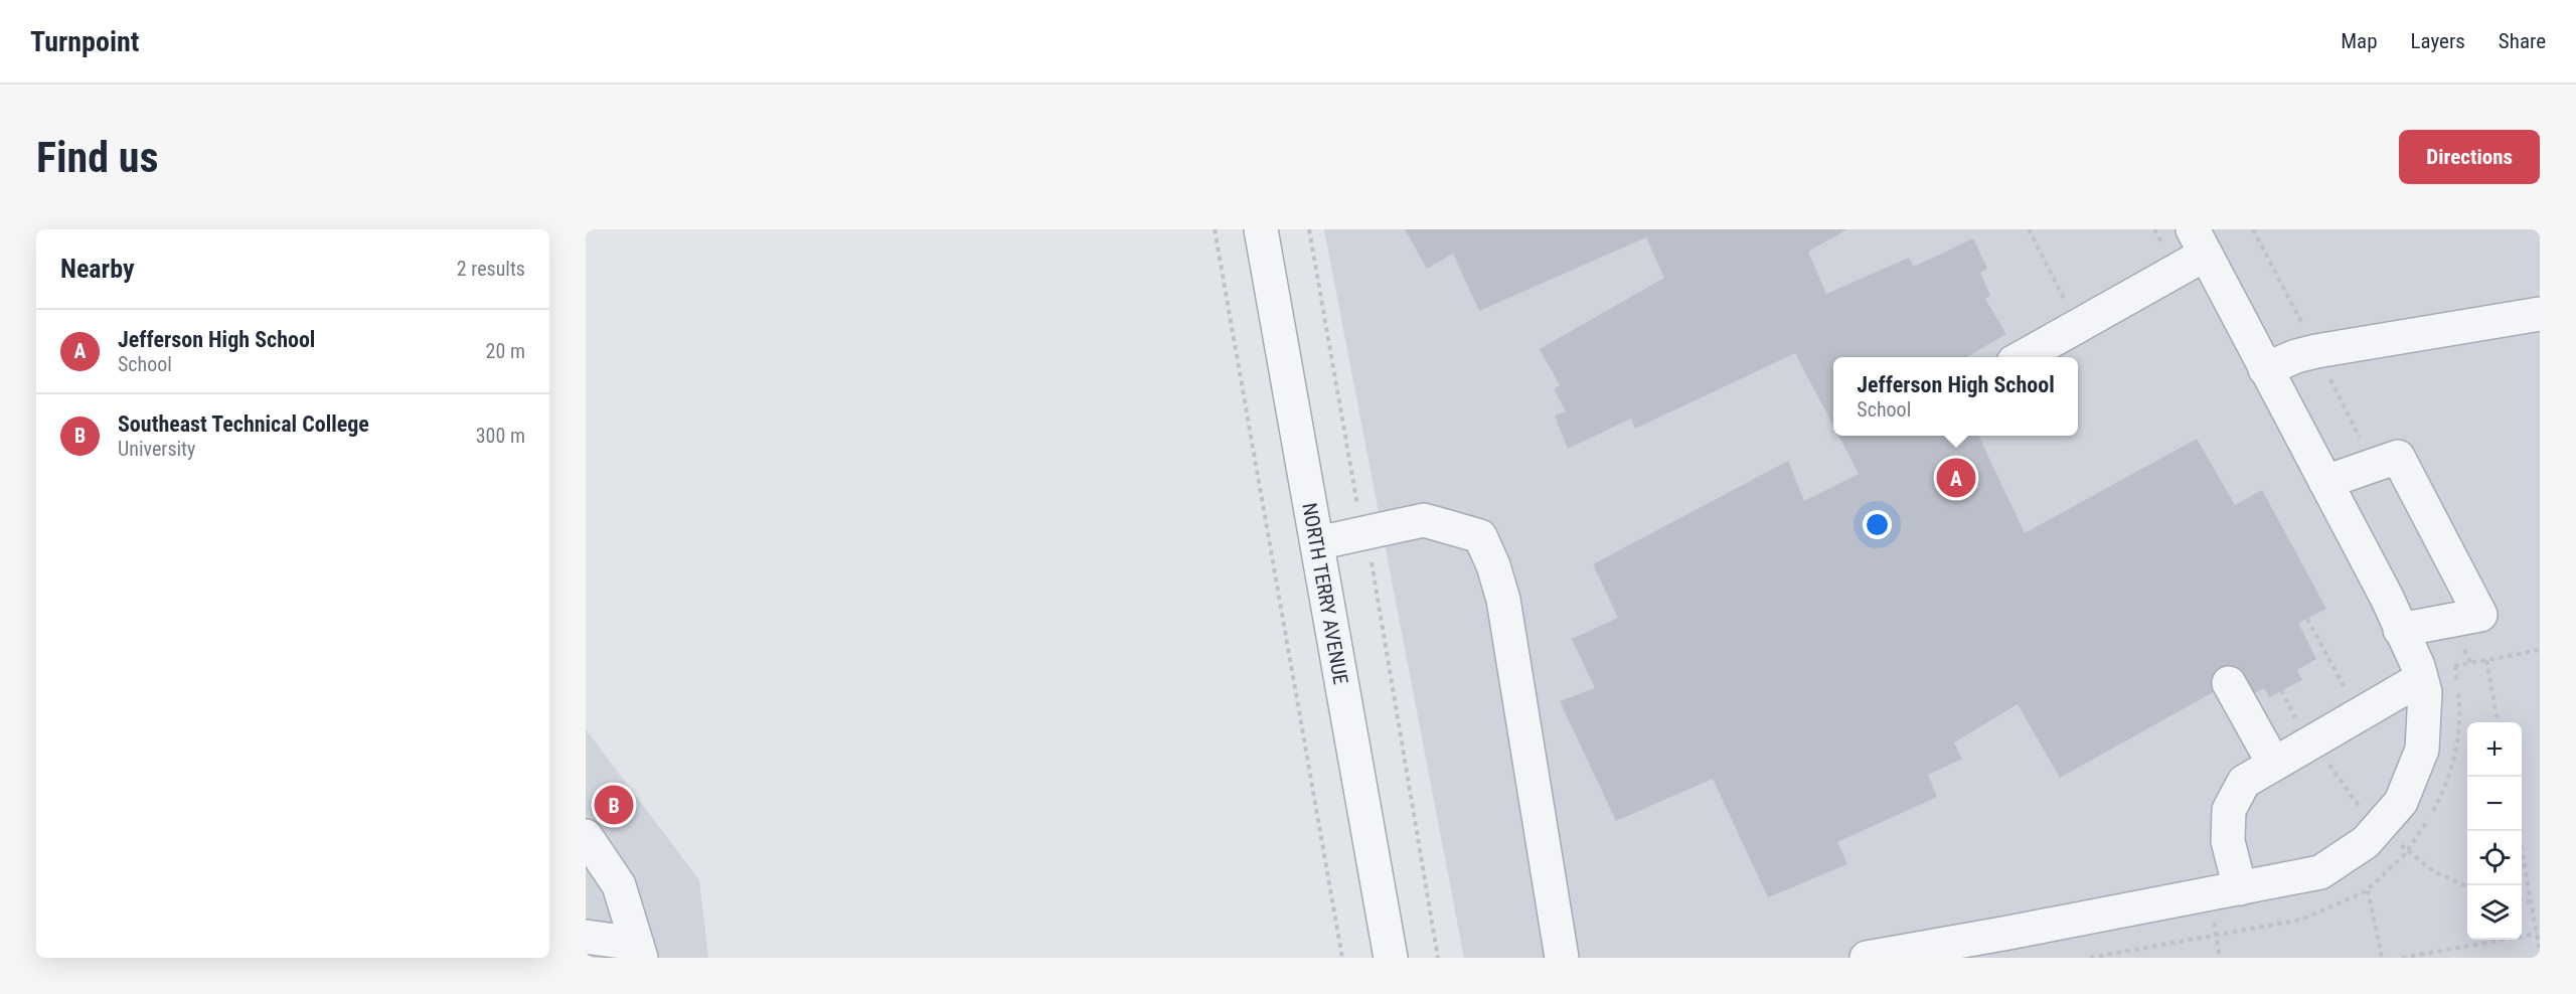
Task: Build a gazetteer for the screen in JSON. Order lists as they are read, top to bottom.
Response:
{
  "streets": {
    "street": ["NORTH TERRY AVENUE"]
  },
  "page": {
    "header": "Turnpoint",
    "nav": ["Map", "Layers", "Share"],
    "buttons": "Directions",
    "title": "Find us",
    "heading": ["Nearby", "2 results"],
    "list": [
      {
        "mark": "A",
        "name": "Jefferson High School",
        "note": "School",
        "value": "20 m"
      },
      {
        "mark": "B",
        "name": "Southeast Technical College",
        "note": "University",
        "value": "300 m"
      }
    ],
    "popup": ["Jefferson High School", "School"],
    "pins": ["A", "B"],
    "map_buttons": ["+", "−"]
  }
}
